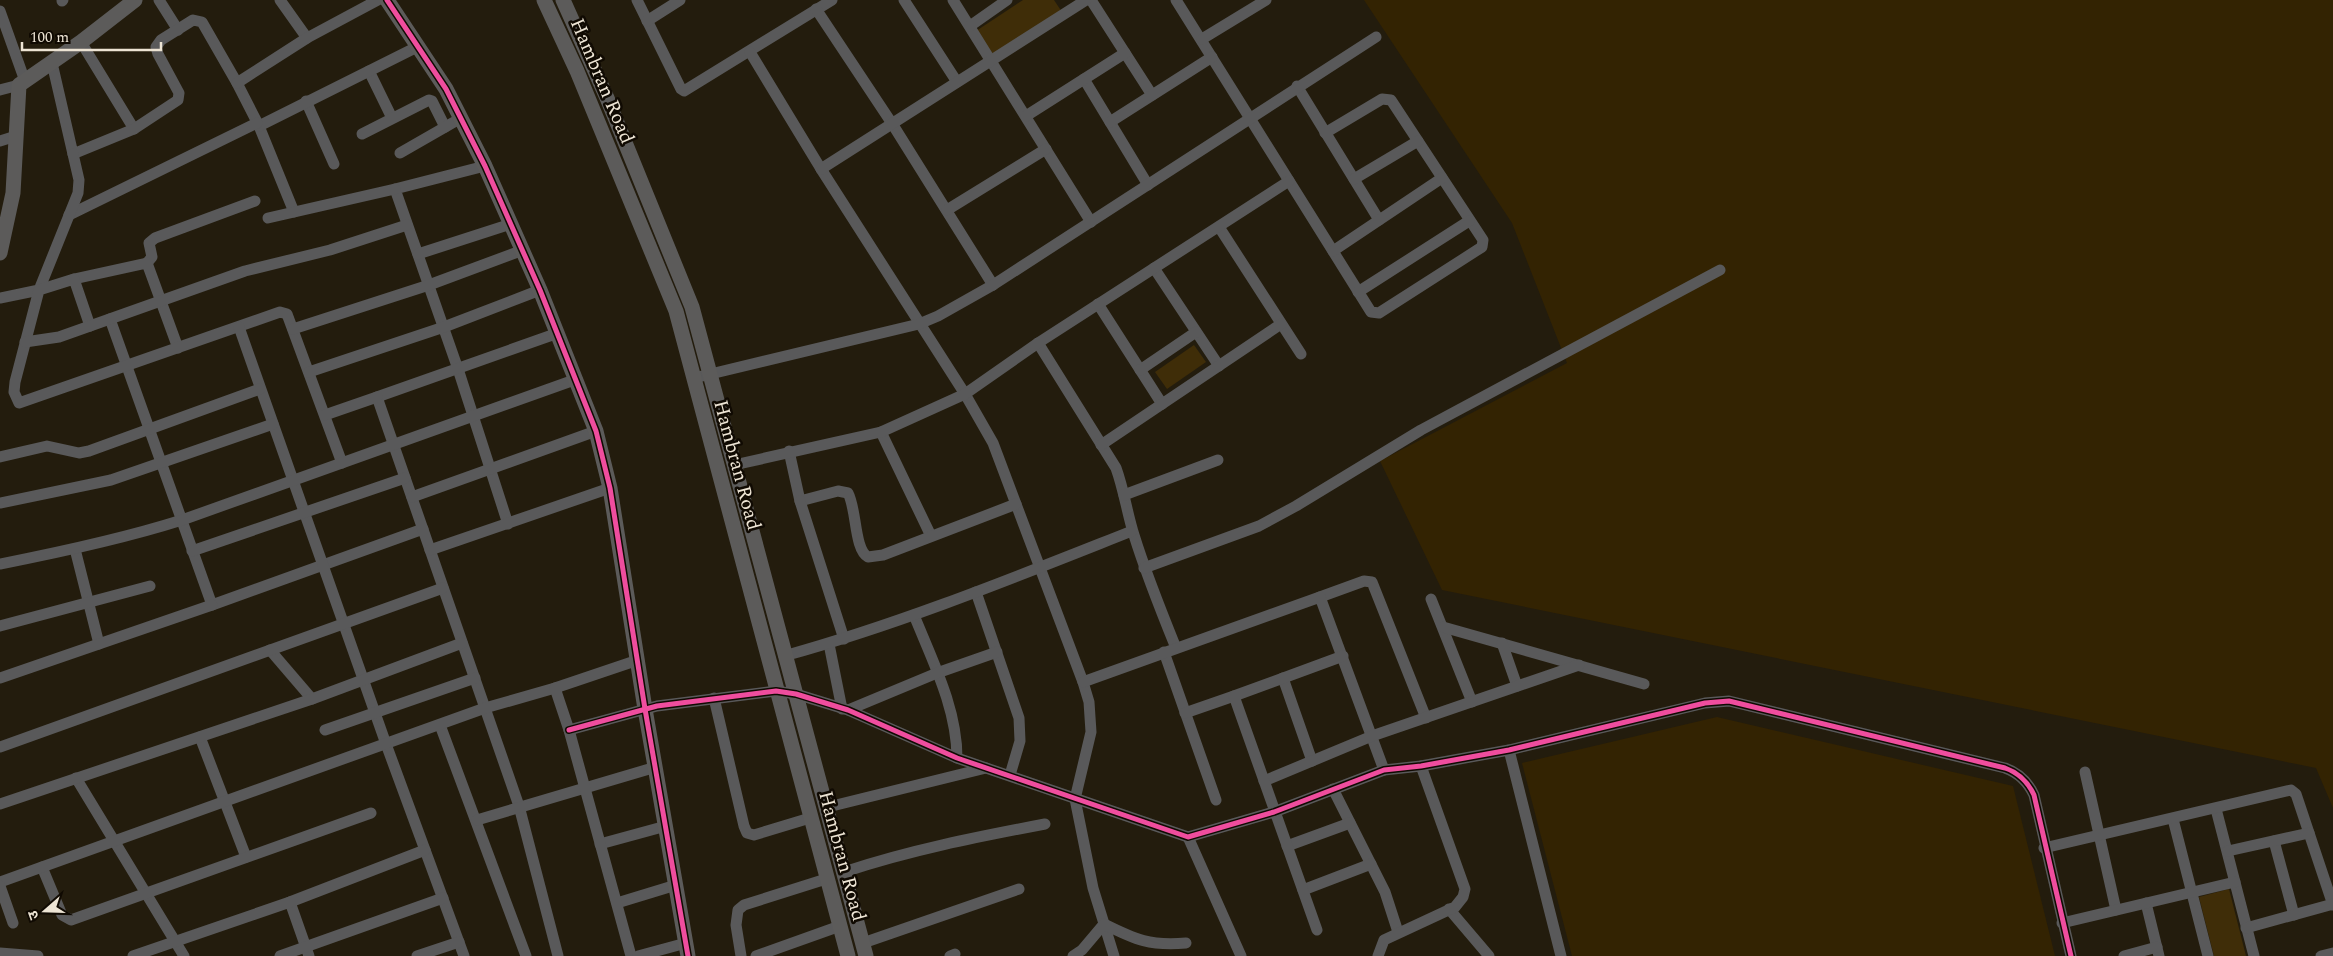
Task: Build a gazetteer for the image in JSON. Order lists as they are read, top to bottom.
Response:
{
  "streets": {
    "main road": ["Hambran Road"]
  },
  "scale_bar": "100 m",
  "north": "left"
}
